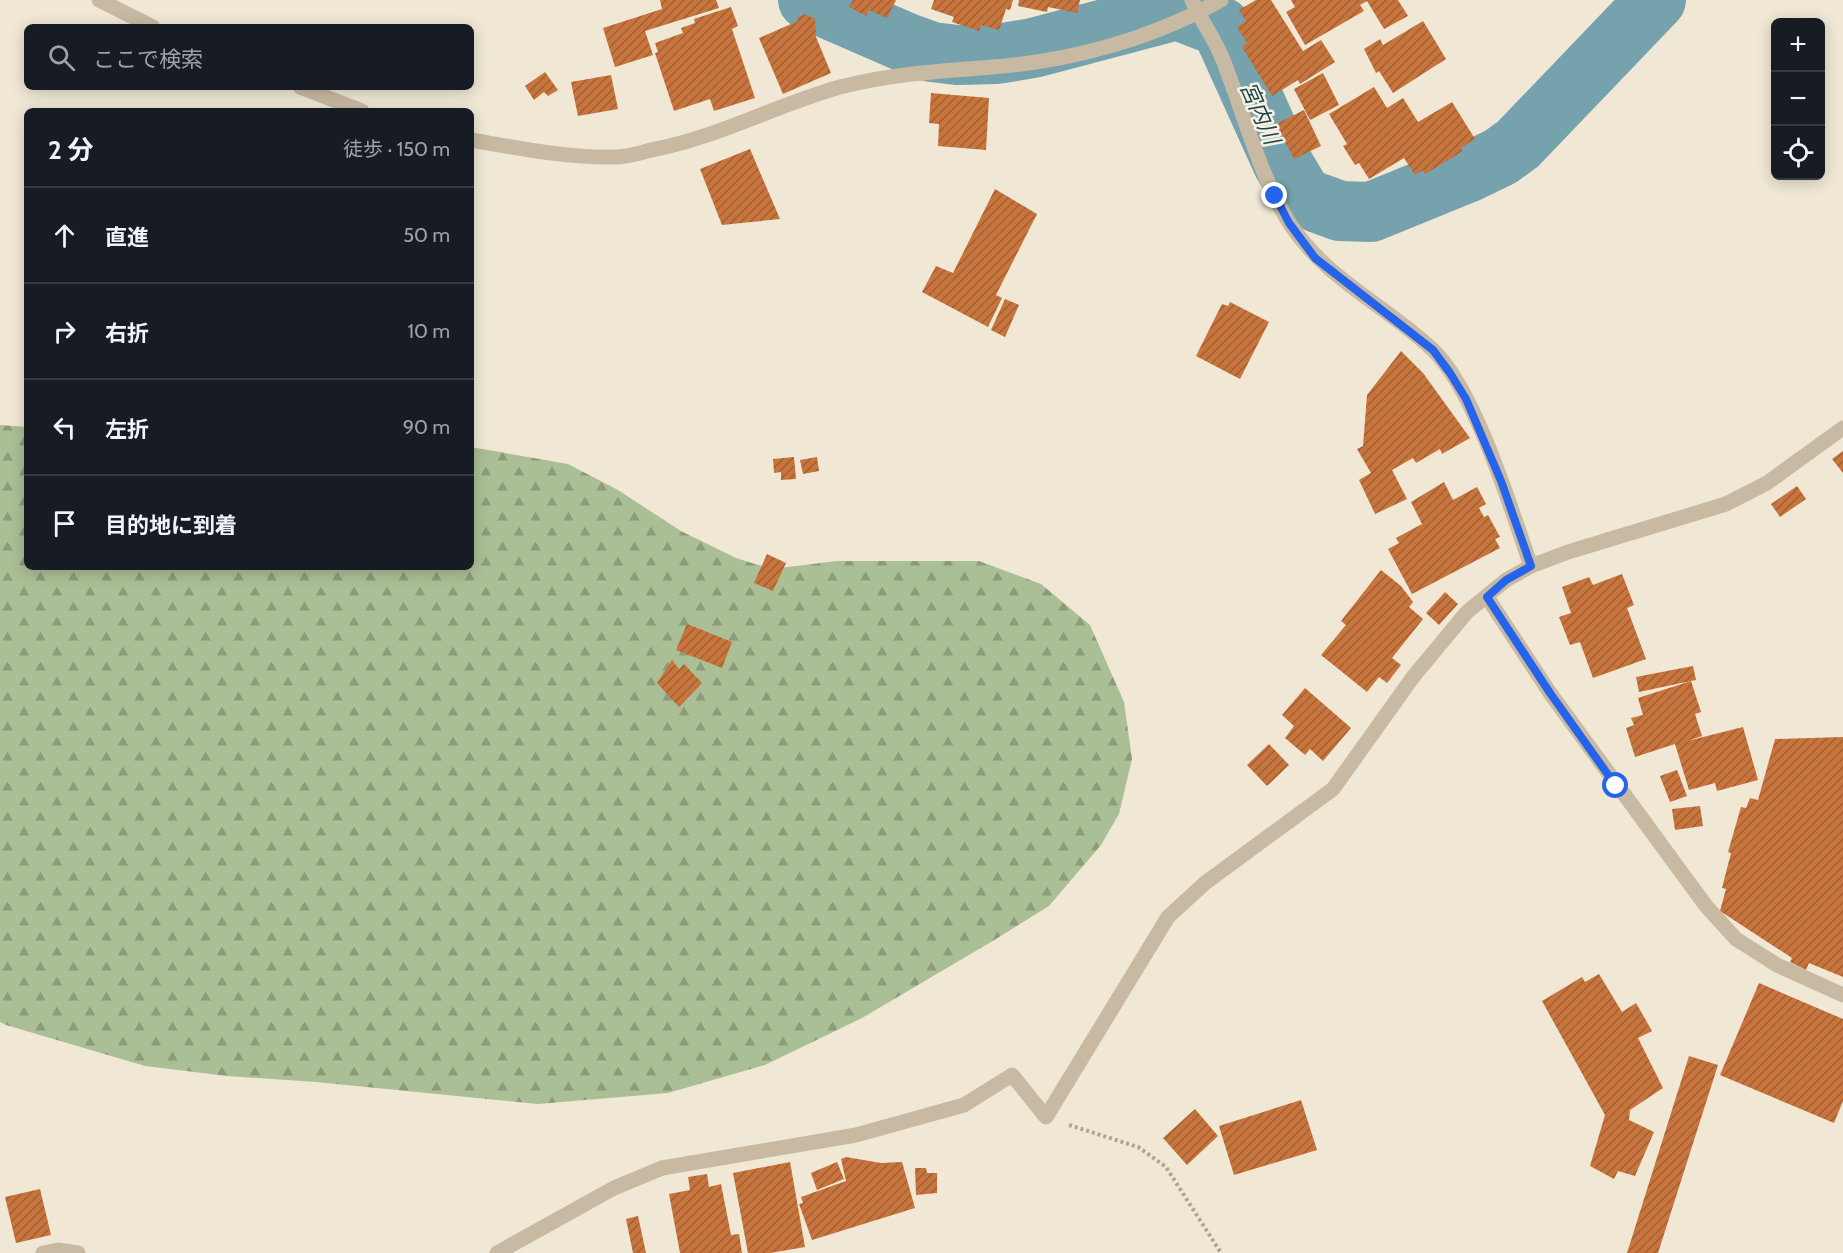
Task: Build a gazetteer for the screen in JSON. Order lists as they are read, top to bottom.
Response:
{
  "water": ["宮内川"],
  "page": {
    "map_buttons": ["+", "−"],
    "search": "ここで検索",
    "heading": ["2 分", "徒歩 · 150 m"],
    "list": [
      ["直進", "50 m"],
      ["右折", "10 m"],
      ["左折", "90 m"],
      "目的地に到着"
    ]
  }
}
